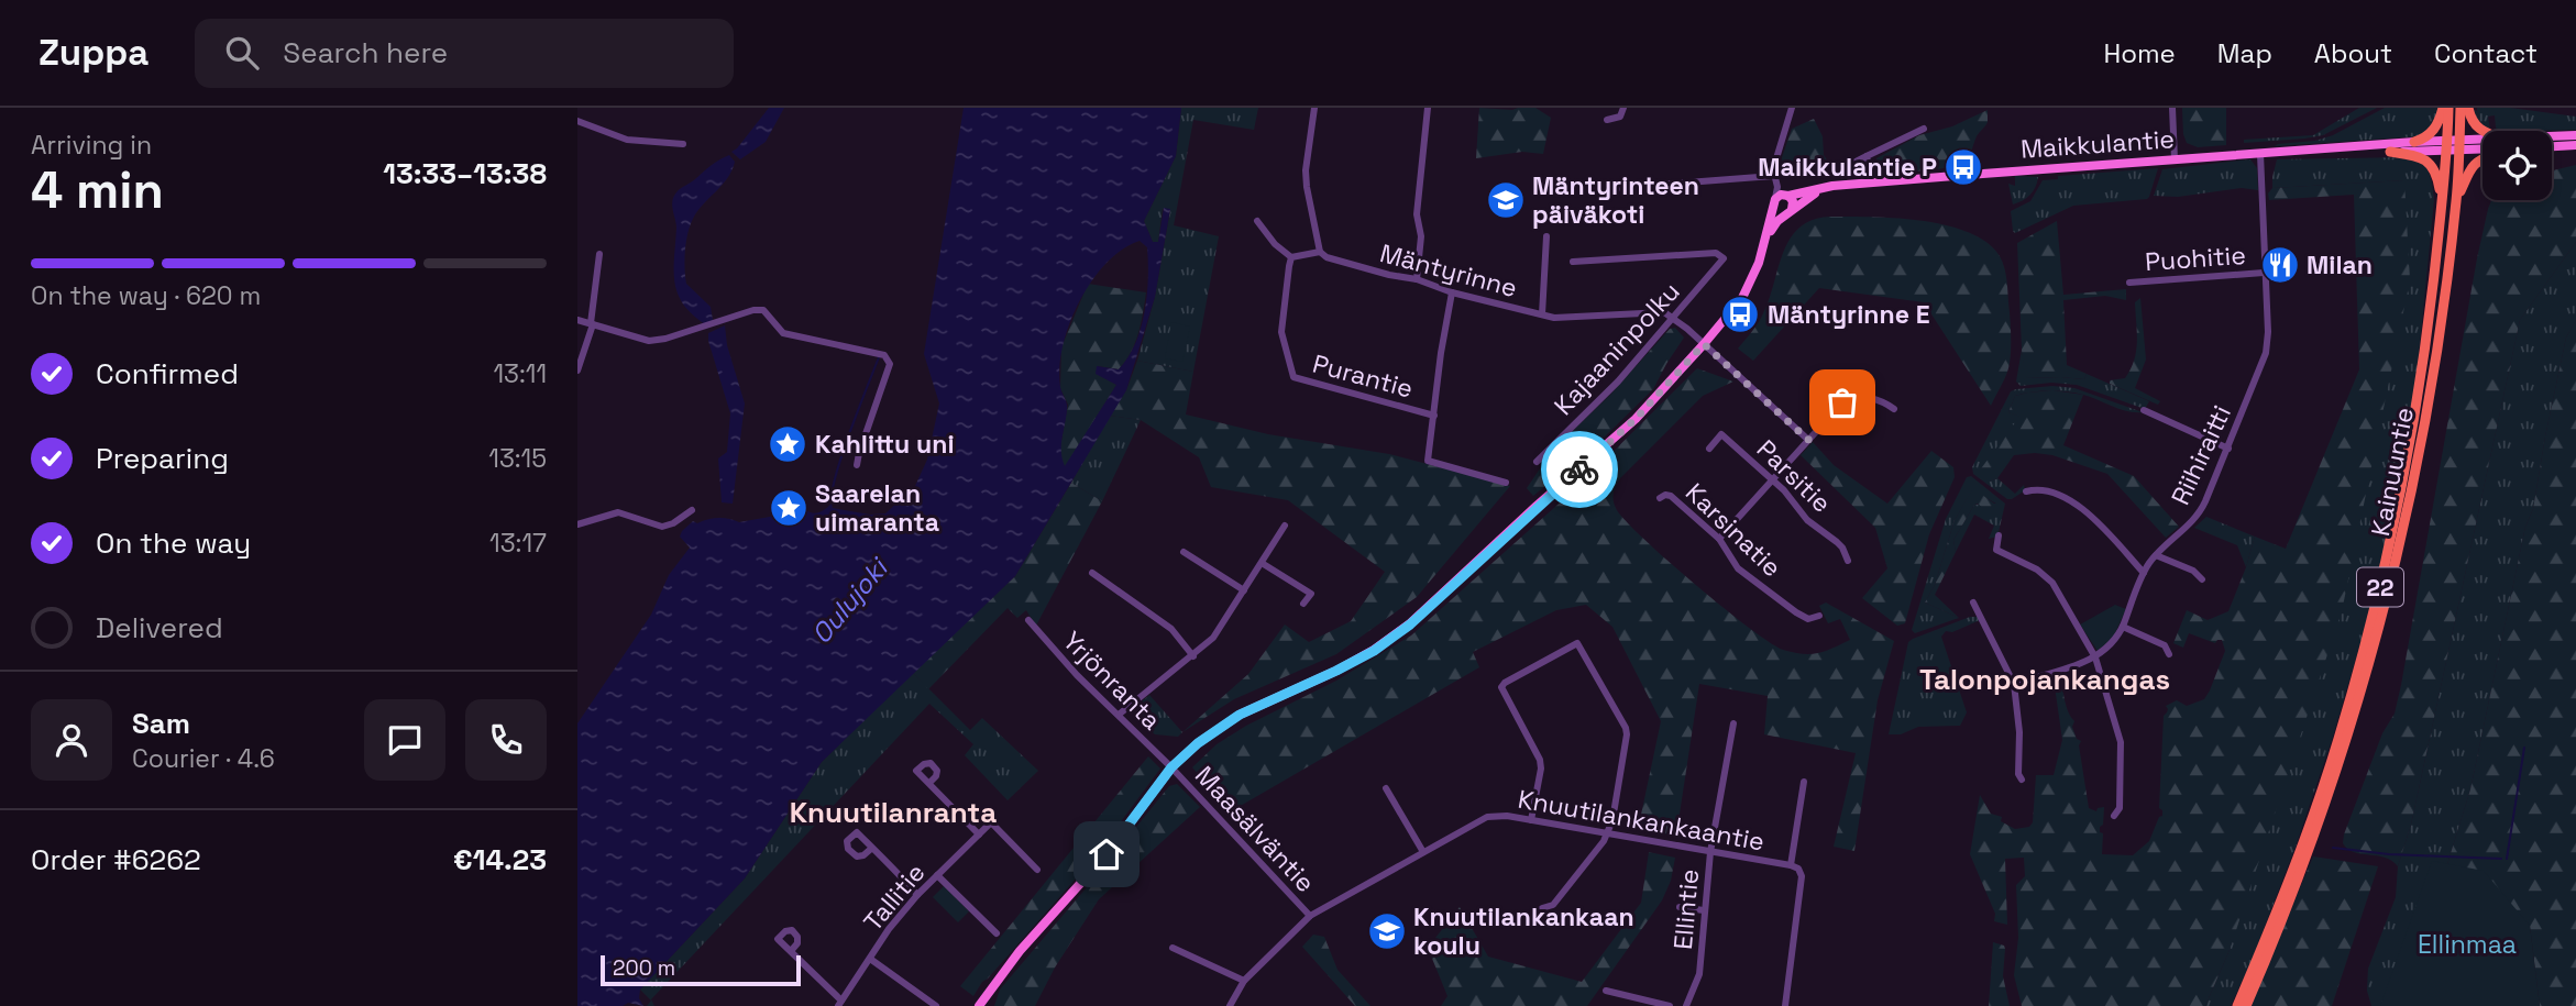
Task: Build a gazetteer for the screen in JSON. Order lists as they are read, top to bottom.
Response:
{
  "streets": {
    "highway": ["Kainuuntie", "22"],
    "main road": ["Maikkulantie"],
    "street": [
      "Puohitie",
      "Mäntyrinne",
      "Kajaaninpolku",
      "Purantie",
      "Riihiraitti",
      "Parsitie",
      "Karsinatie",
      "Yrjönranta",
      "Knuutilankankaantie",
      "Maasälväntie",
      "Tallitie",
      "Ellintie"
    ]
  },
  "crossings": [
    ["Maikkulantie", "Riihiraitti"],
    ["Maikkulantie", "Kainuuntie"],
    ["Puohitie", "Riihiraitti"],
    ["Mäntyrinne", "Kajaaninpolku"],
    ["Yrjönranta", "Maasälväntie"],
    ["Knuutilankankaantie", "Maasälväntie"],
    ["Knuutilankankaantie", "Ellintie"]
  ],
  "districts": ["Talonpojankangas", "Knuutilanranta"],
  "water": ["Oulujoki"],
  "parks": ["Ellinmaa"],
  "places": {
    "bus stop": ["Maikkulantie P", "Mäntyrinne E"],
    "school or university": ["Mäntyrinteen päiväkoti", "Knuutilankankaan koulu"],
    "restaurant": ["Milan"],
    "place": ["Kahlittu uni", "Saarelan uimaranta"]
  },
  "scale_bar": "200 m",
  "page": {
    "header": "Zuppa",
    "search": "Search here",
    "nav": [
      "Home",
      "Map",
      "About",
      "Contact"
    ],
    "heading": ["4 min", "Arriving in", "13:33–13:38"],
    "panel": [
      "Sam",
      "Courier · 4.6",
      "Order #6262",
      "€14.23"
    ],
    "bar": "On the way · 620 m",
    "list": [
      ["Confirmed", "13:11"],
      ["Preparing", "13:15"],
      ["On the way", "13:17"],
      "Delivered"
    ],
    "scale": "200 m"
  }
}
